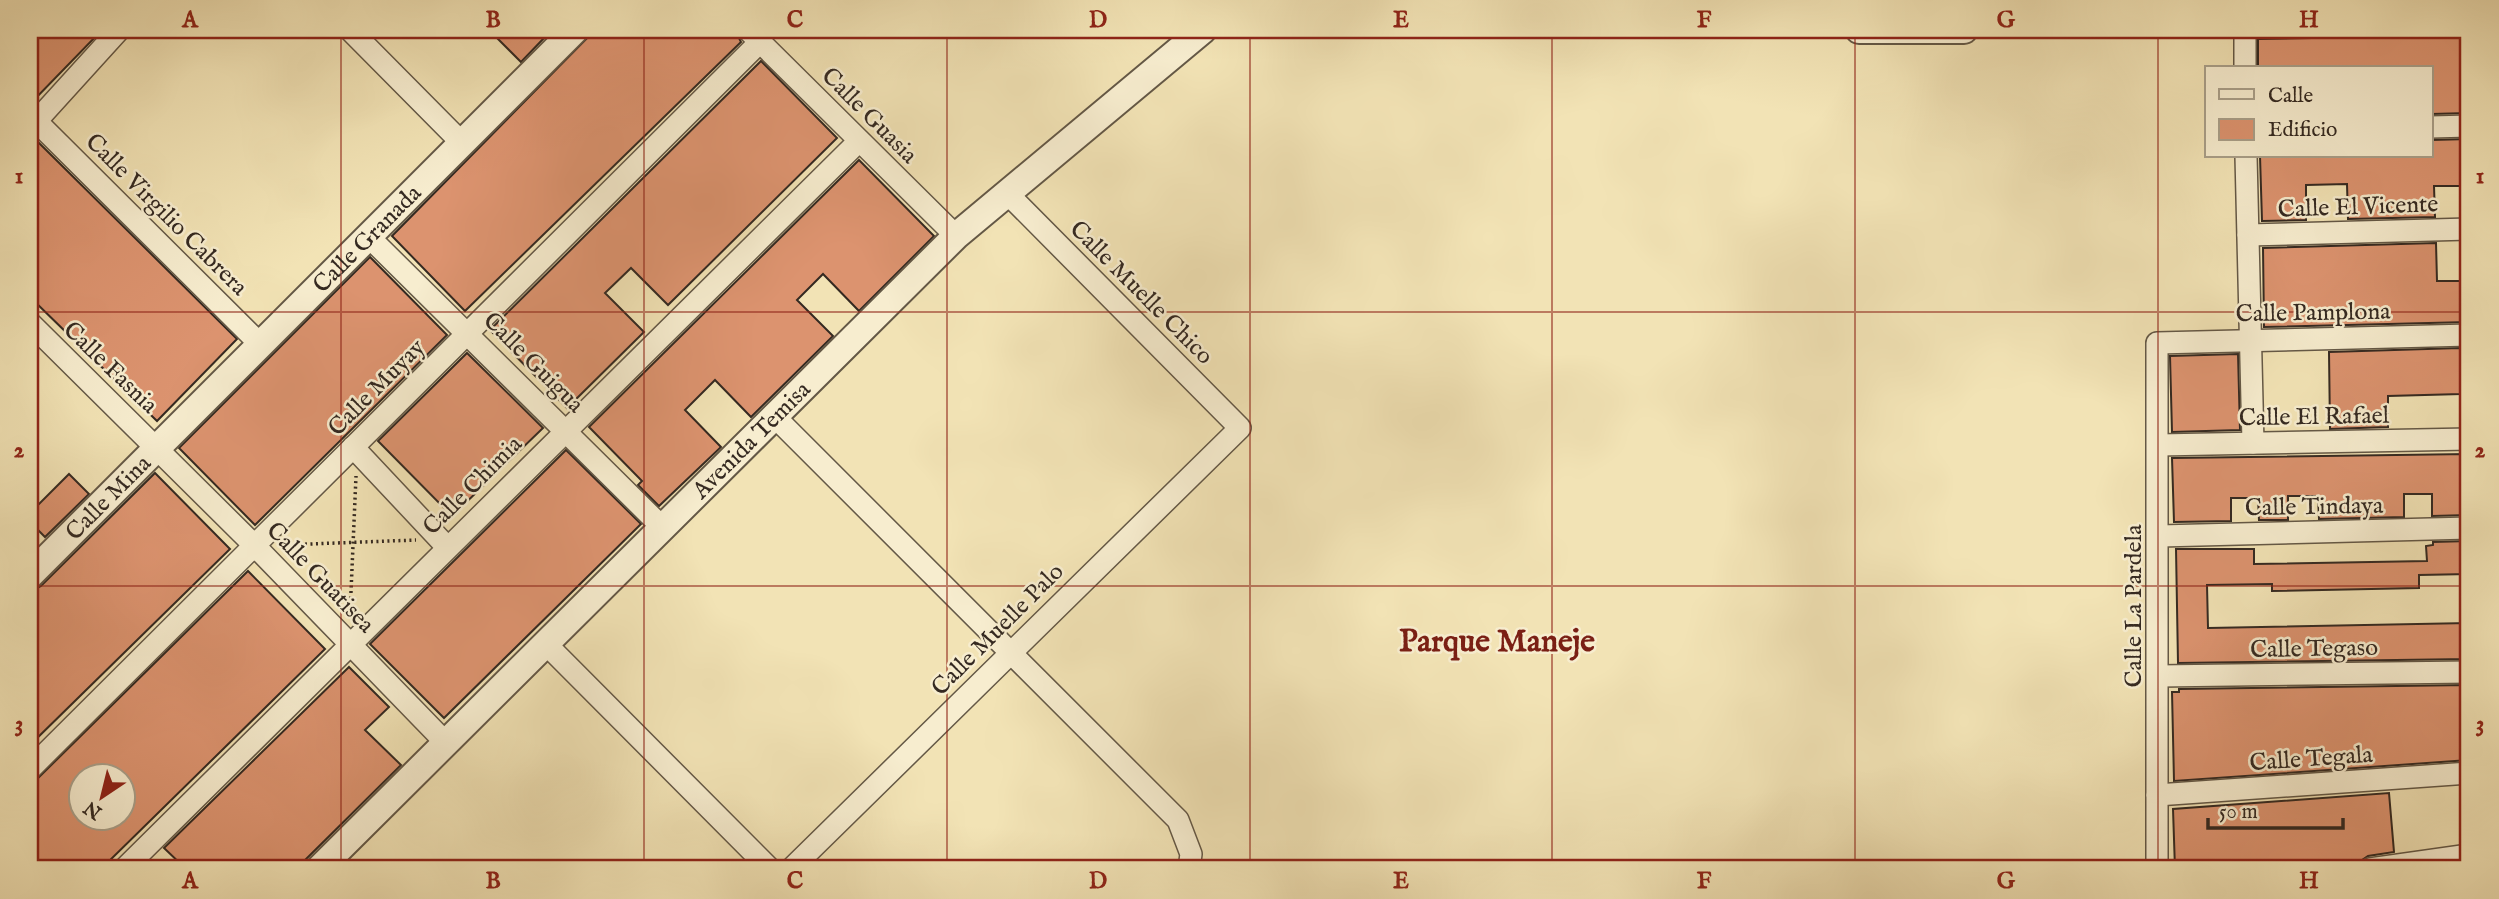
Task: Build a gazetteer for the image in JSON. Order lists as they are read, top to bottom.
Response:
{
  "streets": {
    "street": [
      "Calle Guasia",
      "Calle El Vicente",
      "Calle Virgilio Cabrera",
      "Calle Granada",
      "Calle Muelle Chico",
      "Calle Pamplona",
      "Calle Guigua",
      "Calle Fasnia",
      "Calle Muyay",
      "Calle El Rafael",
      "Avenida Temisa",
      "Calle Chimia",
      "Calle Mina",
      "Calle Tindaya",
      "Calle Guatisea",
      "Calle La Pardela",
      "Calle Muelle Palo",
      "Calle Tegaso",
      "Calle Tegala"
    ]
  },
  "crossings": [
    ["Calle Guasia", "Calle Muyay"],
    ["Calle Guasia", "Avenida Temisa"],
    ["Calle Guasia", "Calle Chimia"],
    ["Calle Virgilio Cabrera", "Calle Granada"],
    ["Calle Granada", "Calle Guigua"],
    ["Calle Granada", "Calle Fasnia"],
    ["Calle Granada", "Calle Mina"],
    ["Calle Granada", "Calle Guatisea"],
    ["Calle Muelle Chico", "Avenida Temisa"],
    ["Calle Muelle Chico", "Calle Muelle Palo"],
    ["Calle Pamplona", "Calle La Pardela"],
    ["Calle Guigua", "Calle Muyay"],
    ["Calle Guigua", "Avenida Temisa"],
    ["Calle Guigua", "Calle Chimia"],
    ["Calle Fasnia", "Calle Mina"],
    ["Calle Fasnia", "Calle Guatisea"],
    ["Calle Muyay", "Calle Guatisea"],
    ["Calle El Rafael", "Calle La Pardela"],
    ["Avenida Temisa", "Calle Guatisea"],
    ["Calle Chimia", "Calle Guatisea"],
    ["Calle Mina", "Calle Guatisea"],
    ["Calle Tindaya", "Calle La Pardela"],
    ["Calle La Pardela", "Calle Tegaso"],
    ["Calle La Pardela", "Calle Tegala"]
  ],
  "districts": ["Parque Maneje"],
  "legend": ["Calle", "Edificio"],
  "scale_bar": "50 m",
  "north": "bottom left",
  "grid": {
    "columns": [
      "A",
      "B",
      "C",
      "D",
      "E",
      "F",
      "G",
      "H"
    ],
    "rows": ["1", "2", "3"]
  }
}
